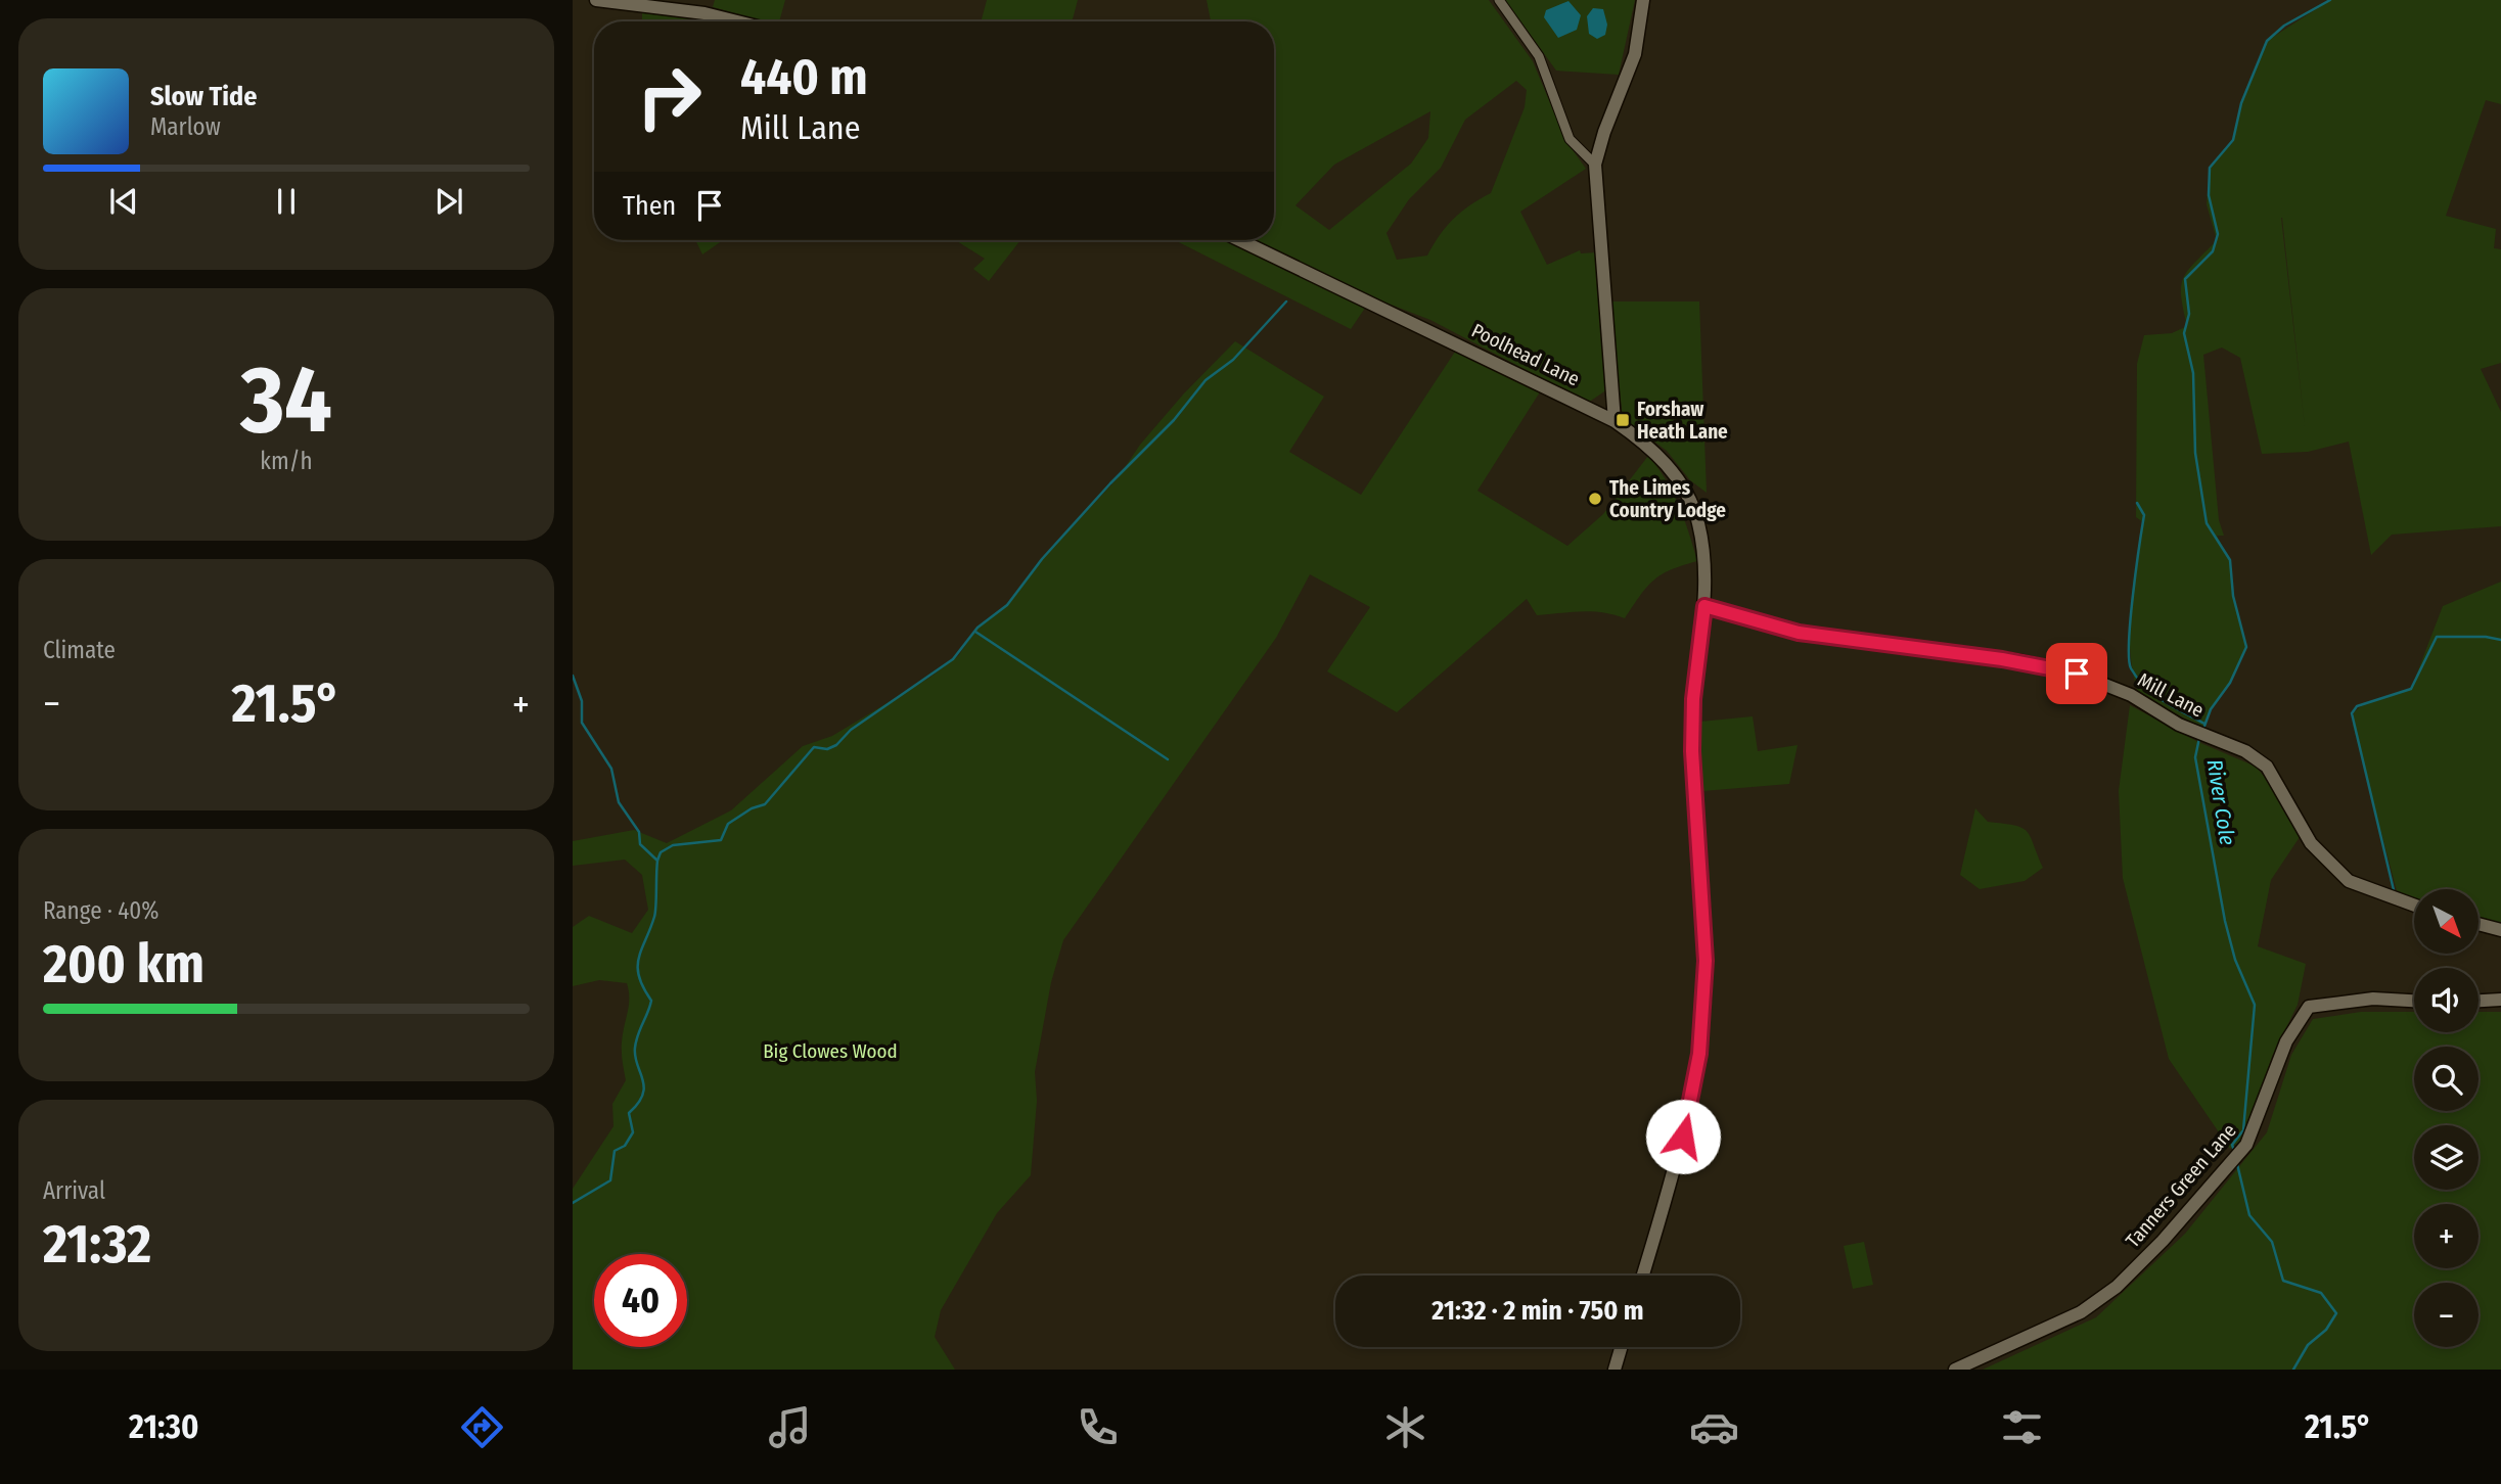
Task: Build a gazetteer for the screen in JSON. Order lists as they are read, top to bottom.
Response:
{
  "streets": {
    "street": ["Poolhead Lane", "Mill Lane", "Tanners Green Lane"]
  },
  "crossings": [
    ["Poolhead Lane", "Mill Lane"]
  ],
  "water": ["River Cole"],
  "parks": ["Big Clowes Wood"],
  "places": {
    "transit": ["Forshaw Heath Lane"],
    "other": ["The Limes Country Lodge"]
  },
  "north": "bottom right",
  "page": {
    "turn": ["440 m", "Mill Lane"],
    "song": ["Slow Tide", "Marlow"],
    "then": "Then",
    "tile": [
      ["34", "km/h"],
      "Climate",
      ["Range · 40%", "200 km"],
      ["Arrival", "21:32"]
    ],
    "heat": ["−", "21.5°", "+"],
    "map_buttons": ["+", "−"],
    "limit": "40",
    "trip": "21:32 · 2 min · 750 m",
    "tabs": ["21:30", "21.5°"]
  }
}
